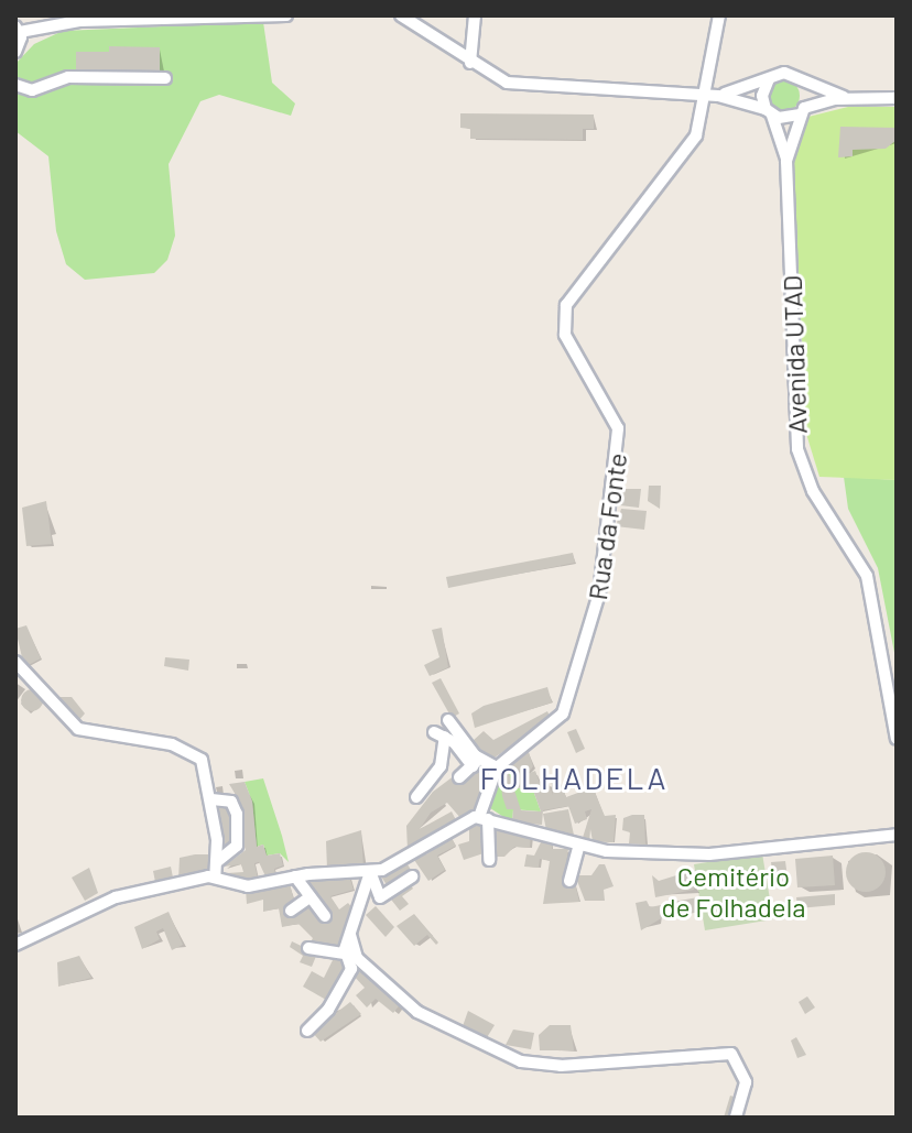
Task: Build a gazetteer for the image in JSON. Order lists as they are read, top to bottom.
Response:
{
  "streets": {
    "street": ["Avenida UTAD", "Rua da Fonte"]
  },
  "districts": ["FOLHADELA"],
  "parks": ["Cemitério de Folhadela"]
}
